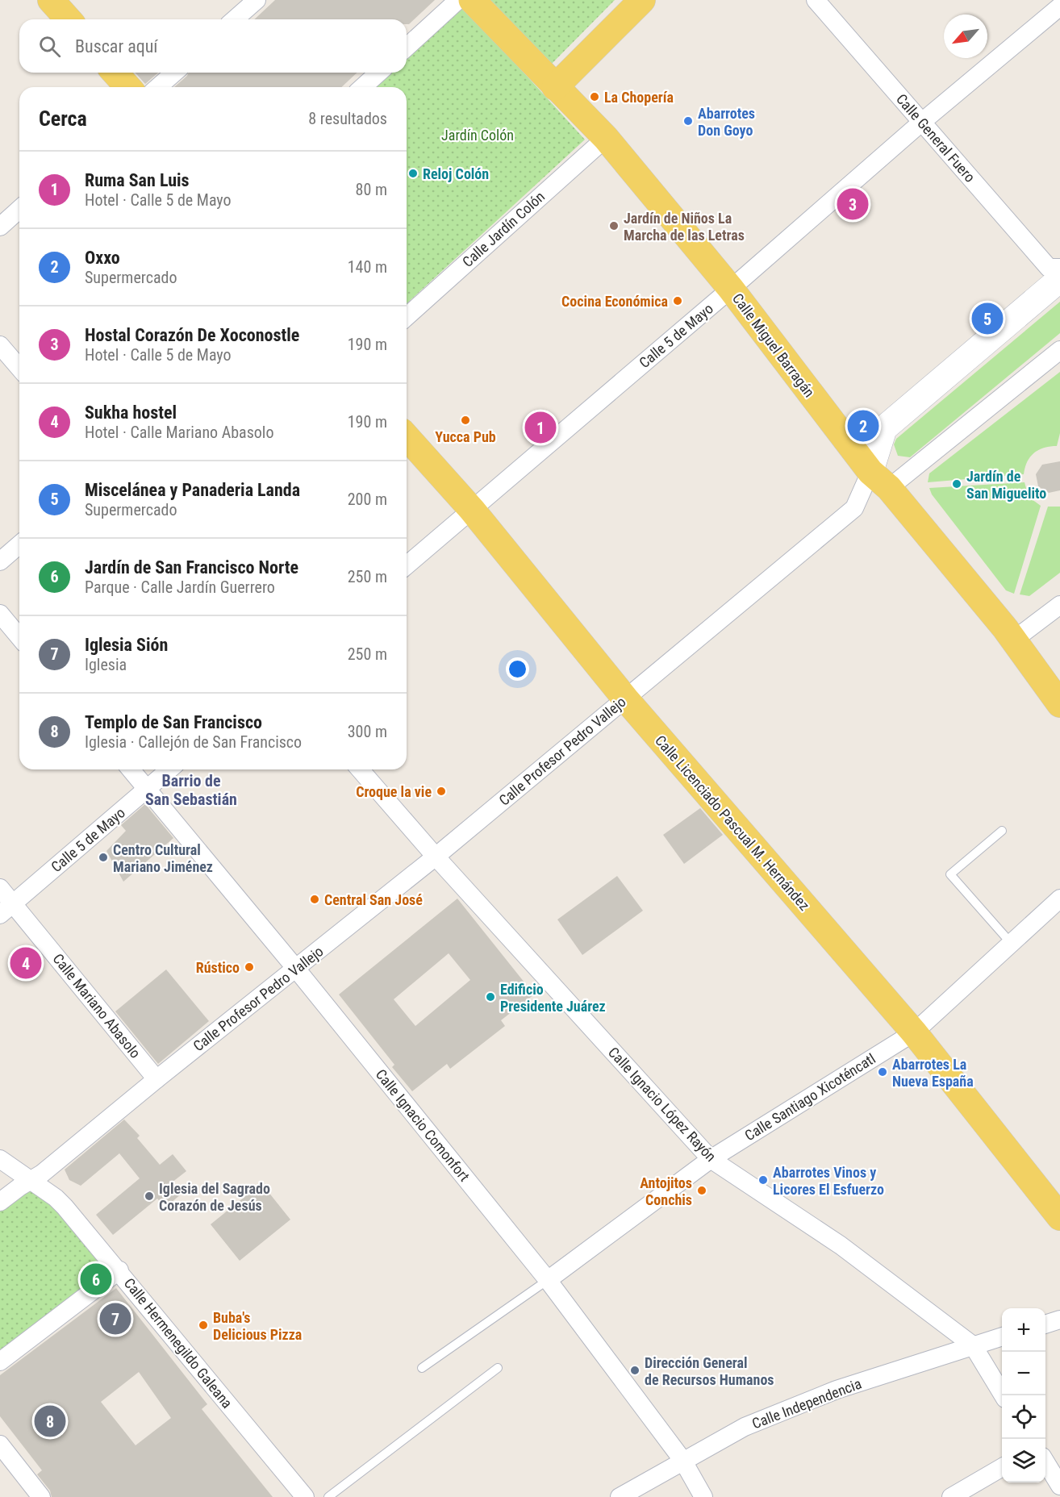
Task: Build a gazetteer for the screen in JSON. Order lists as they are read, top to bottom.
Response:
{
  "streets": {
    "main road": ["Calle Miguel Barragán", "Calle Licenciado Pascual M. Hernández"],
    "street": [
      "Calle General Fuero",
      "Calle Jardín Colón",
      "Calle 5 de Mayo",
      "Calle Profesor Pedro Vallejo",
      "Calle Mariano Abasolo",
      "Calle Santiago Xicoténcatl",
      "Calle Ignacio López Rayón",
      "Calle Ignacio Comonfort",
      "Calle Hermenegildo Galeana",
      "Calle Independencia"
    ]
  },
  "crossings": [
    ["Calle General Fuero", "Calle 5 de Mayo"],
    ["Calle Jardín Colón", "Calle Miguel Barragán"],
    ["Calle 5 de Mayo", "Calle Miguel Barragán"],
    ["Calle 5 de Mayo", "Calle Licenciado Pascual M. Hernández"],
    ["Calle 5 de Mayo", "Calle Mariano Abasolo"],
    ["Calle 5 de Mayo", "Calle Ignacio Comonfort"],
    ["Calle Miguel Barragán", "Calle Profesor Pedro Vallejo"],
    ["Calle Profesor Pedro Vallejo", "Calle Licenciado Pascual M. Hernández"],
    ["Calle Profesor Pedro Vallejo", "Calle Mariano Abasolo"],
    ["Calle Profesor Pedro Vallejo", "Calle Ignacio López Rayón"],
    ["Calle Profesor Pedro Vallejo", "Calle Ignacio Comonfort"],
    ["Calle Profesor Pedro Vallejo", "Calle Hermenegildo Galeana"],
    ["Calle Licenciado Pascual M. Hernández", "Calle Santiago Xicoténcatl"],
    ["Calle Santiago Xicoténcatl", "Calle Ignacio López Rayón"],
    ["Calle Santiago Xicoténcatl", "Calle Ignacio Comonfort"],
    ["Calle Ignacio López Rayón", "Calle Independencia"],
    ["Calle Ignacio Comonfort", "Calle Independencia"]
  ],
  "districts": ["Barrio de San Sebastián"],
  "parks": ["Jardín Colón"],
  "places": [
    "La Chopería",
    "Abarrotes Don Goyo",
    "Reloj Colón",
    "Jardín de Niños La Marcha de las Letras",
    "Cocina Económica",
    "Yucca Pub",
    "Jardín de San Miguelito",
    "Croque la vie",
    "Centro Cultural Mariano Jiménez",
    "Central San José",
    "Rústico",
    "Edificio Presidente Juárez",
    "Abarrotes La Nueva España",
    "Abarrotes Vinos y Licores El Esfuerzo",
    "Antojitos Conchis",
    "Iglesia del Sagrado Corazón de Jesús",
    "Buba's Delicious Pizza",
    "Dirección General de Recursos Humanos"
  ],
  "north": "bottom left",
  "page": {
    "search": "Buscar aquí",
    "heading": ["Cerca", "8 resultados"],
    "list": [
      {
        "mark": "1",
        "name": "Ruma San Luis",
        "note": "Hotel · Calle 5 de Mayo",
        "value": "80 m"
      },
      {
        "mark": "2",
        "name": "Oxxo",
        "note": "Supermercado",
        "value": "140 m"
      },
      {
        "mark": "3",
        "name": "Hostal Corazón De Xoconostle",
        "note": "Hotel · Calle 5 de Mayo",
        "value": "190 m"
      },
      {
        "mark": "4",
        "name": "Sukha hostel",
        "note": "Hotel · Calle Mariano Abasolo",
        "value": "190 m"
      },
      {
        "mark": "5",
        "name": "Miscelánea y Panaderia Landa",
        "note": "Supermercado",
        "value": "200 m"
      },
      {
        "mark": "6",
        "name": "Jardín de San Francisco Norte",
        "note": "Parque · Calle Jardín Guerrero",
        "value": "250 m"
      },
      {
        "mark": "7",
        "name": "Iglesia Sión",
        "note": "Iglesia",
        "value": "250 m"
      },
      {
        "mark": "8",
        "name": "Templo de San Francisco",
        "note": "Iglesia · Callejón de San Francisco",
        "value": "300 m"
      }
    ],
    "pins": [
      "3",
      "5",
      "2",
      "1",
      "4",
      "6",
      "7",
      "8"
    ],
    "map_buttons": ["+", "−"]
  }
}
